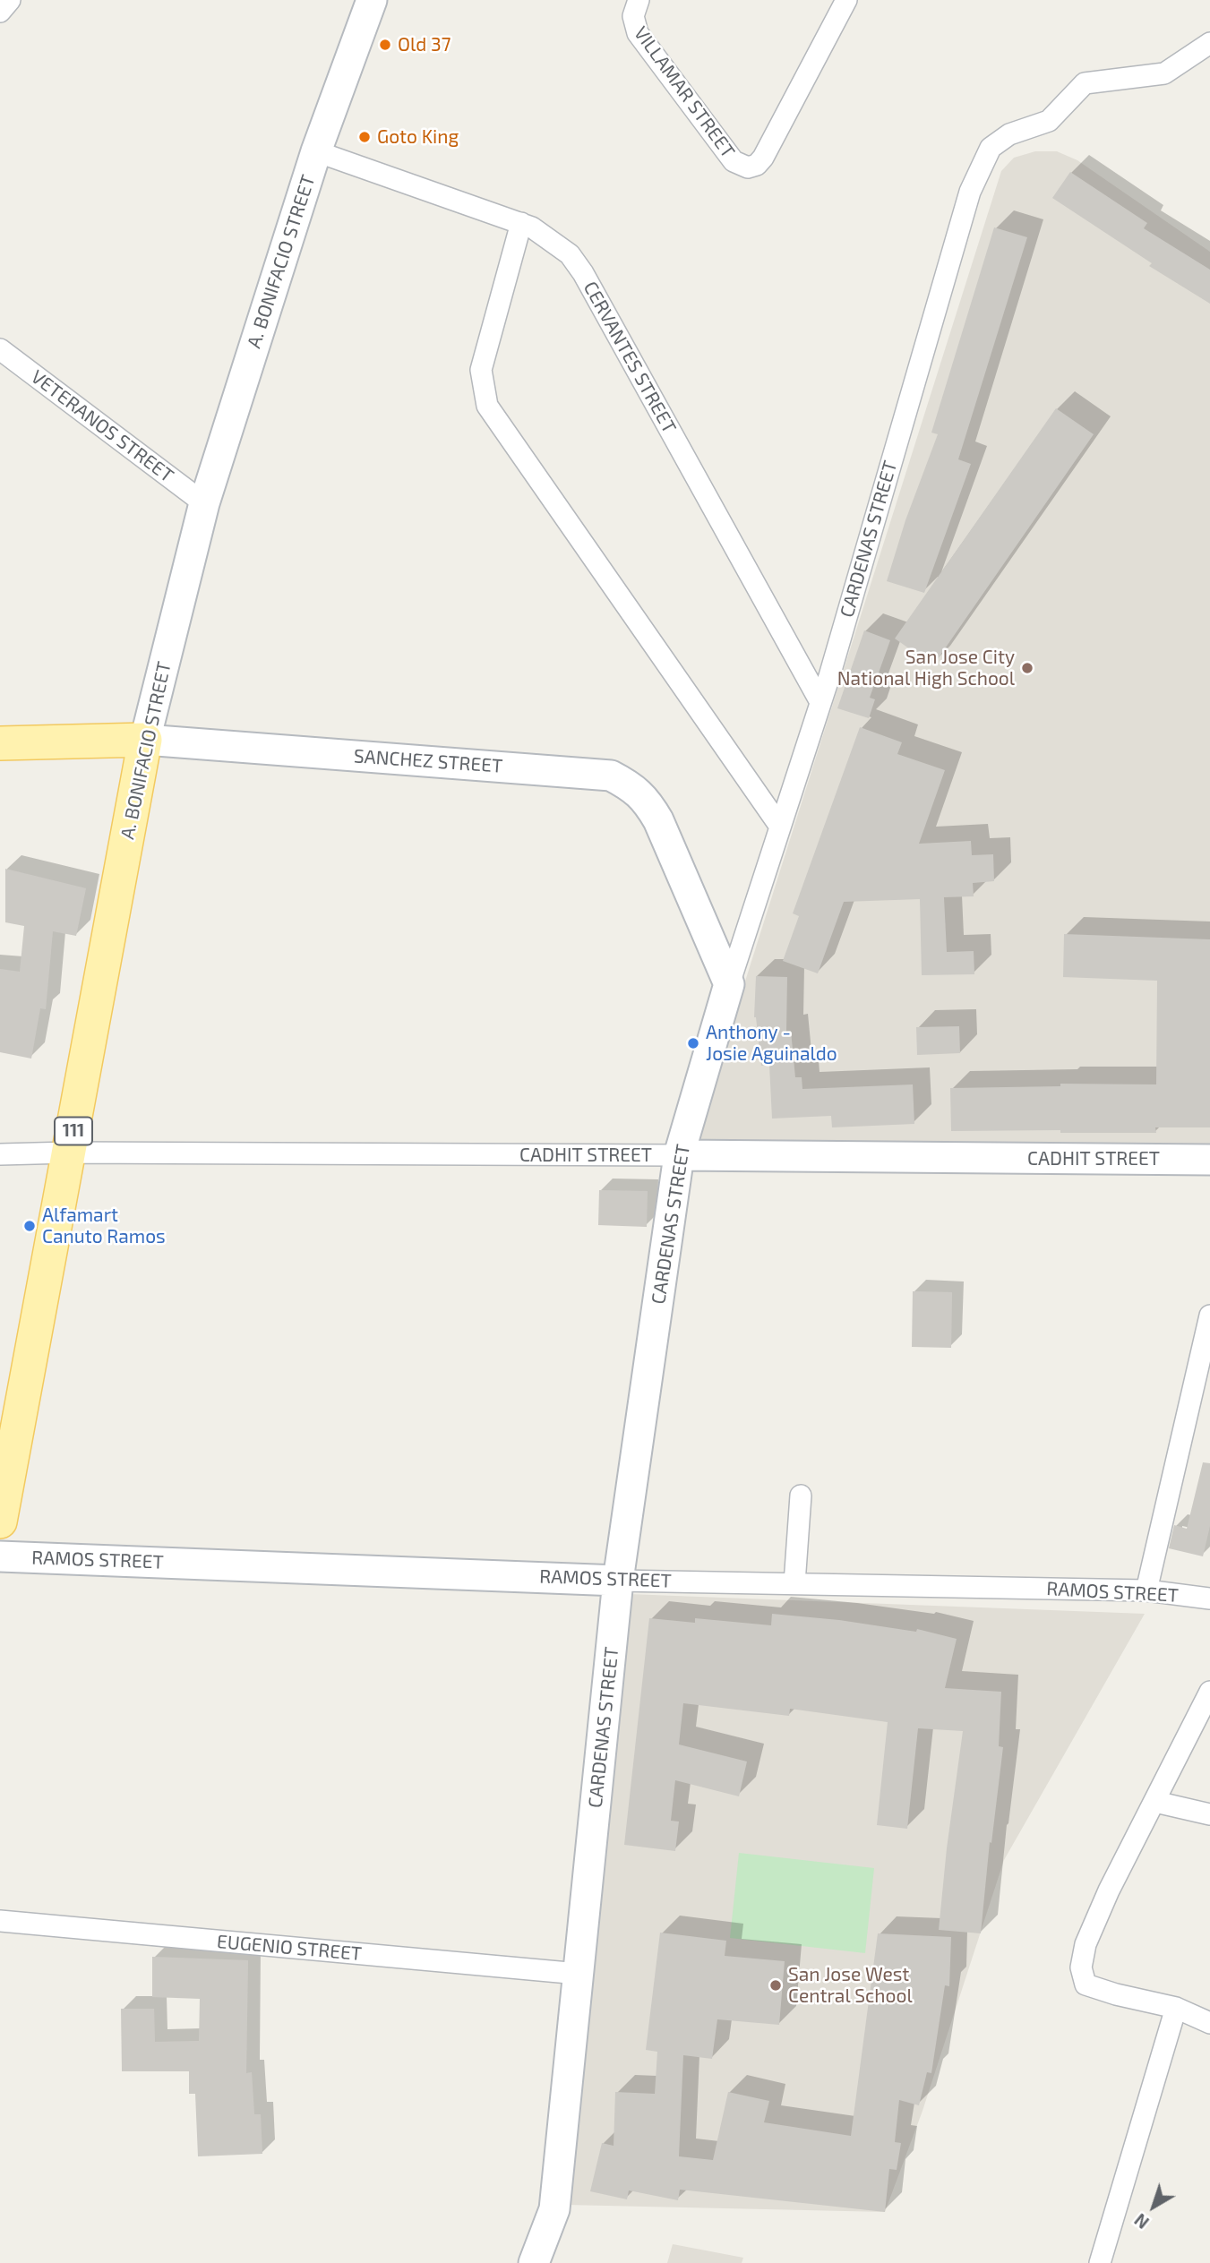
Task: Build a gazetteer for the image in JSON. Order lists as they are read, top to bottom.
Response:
{
  "streets": {
    "main road": ["A. BONIFACIO STREET", "SANCHEZ STREET", "111"],
    "street": [
      "VILLAMAR STREET",
      "CERVANTES STREET",
      "VETERANOS STREET",
      "CARDENAS STREET",
      "CADHIT STREET",
      "RAMOS STREET",
      "EUGENIO STREET"
    ]
  },
  "crossings": [
    ["A. BONIFACIO STREET", "CERVANTES STREET"],
    ["A. BONIFACIO STREET", "VETERANOS STREET"],
    ["A. BONIFACIO STREET", "SANCHEZ STREET"],
    ["A. BONIFACIO STREET", "CADHIT STREET"],
    ["CERVANTES STREET", "CARDENAS STREET"],
    ["CARDENAS STREET", "SANCHEZ STREET"],
    ["CARDENAS STREET", "CADHIT STREET"],
    ["CARDENAS STREET", "RAMOS STREET"],
    ["CARDENAS STREET", "EUGENIO STREET"]
  ],
  "places": [
    "Old 37",
    "Goto King",
    "San Jose City National High School",
    "Anthony - Josie Aguinaldo",
    "Alfamart Canuto Ramos",
    "San Jose West Central School"
  ],
  "north": "bottom left"
}
